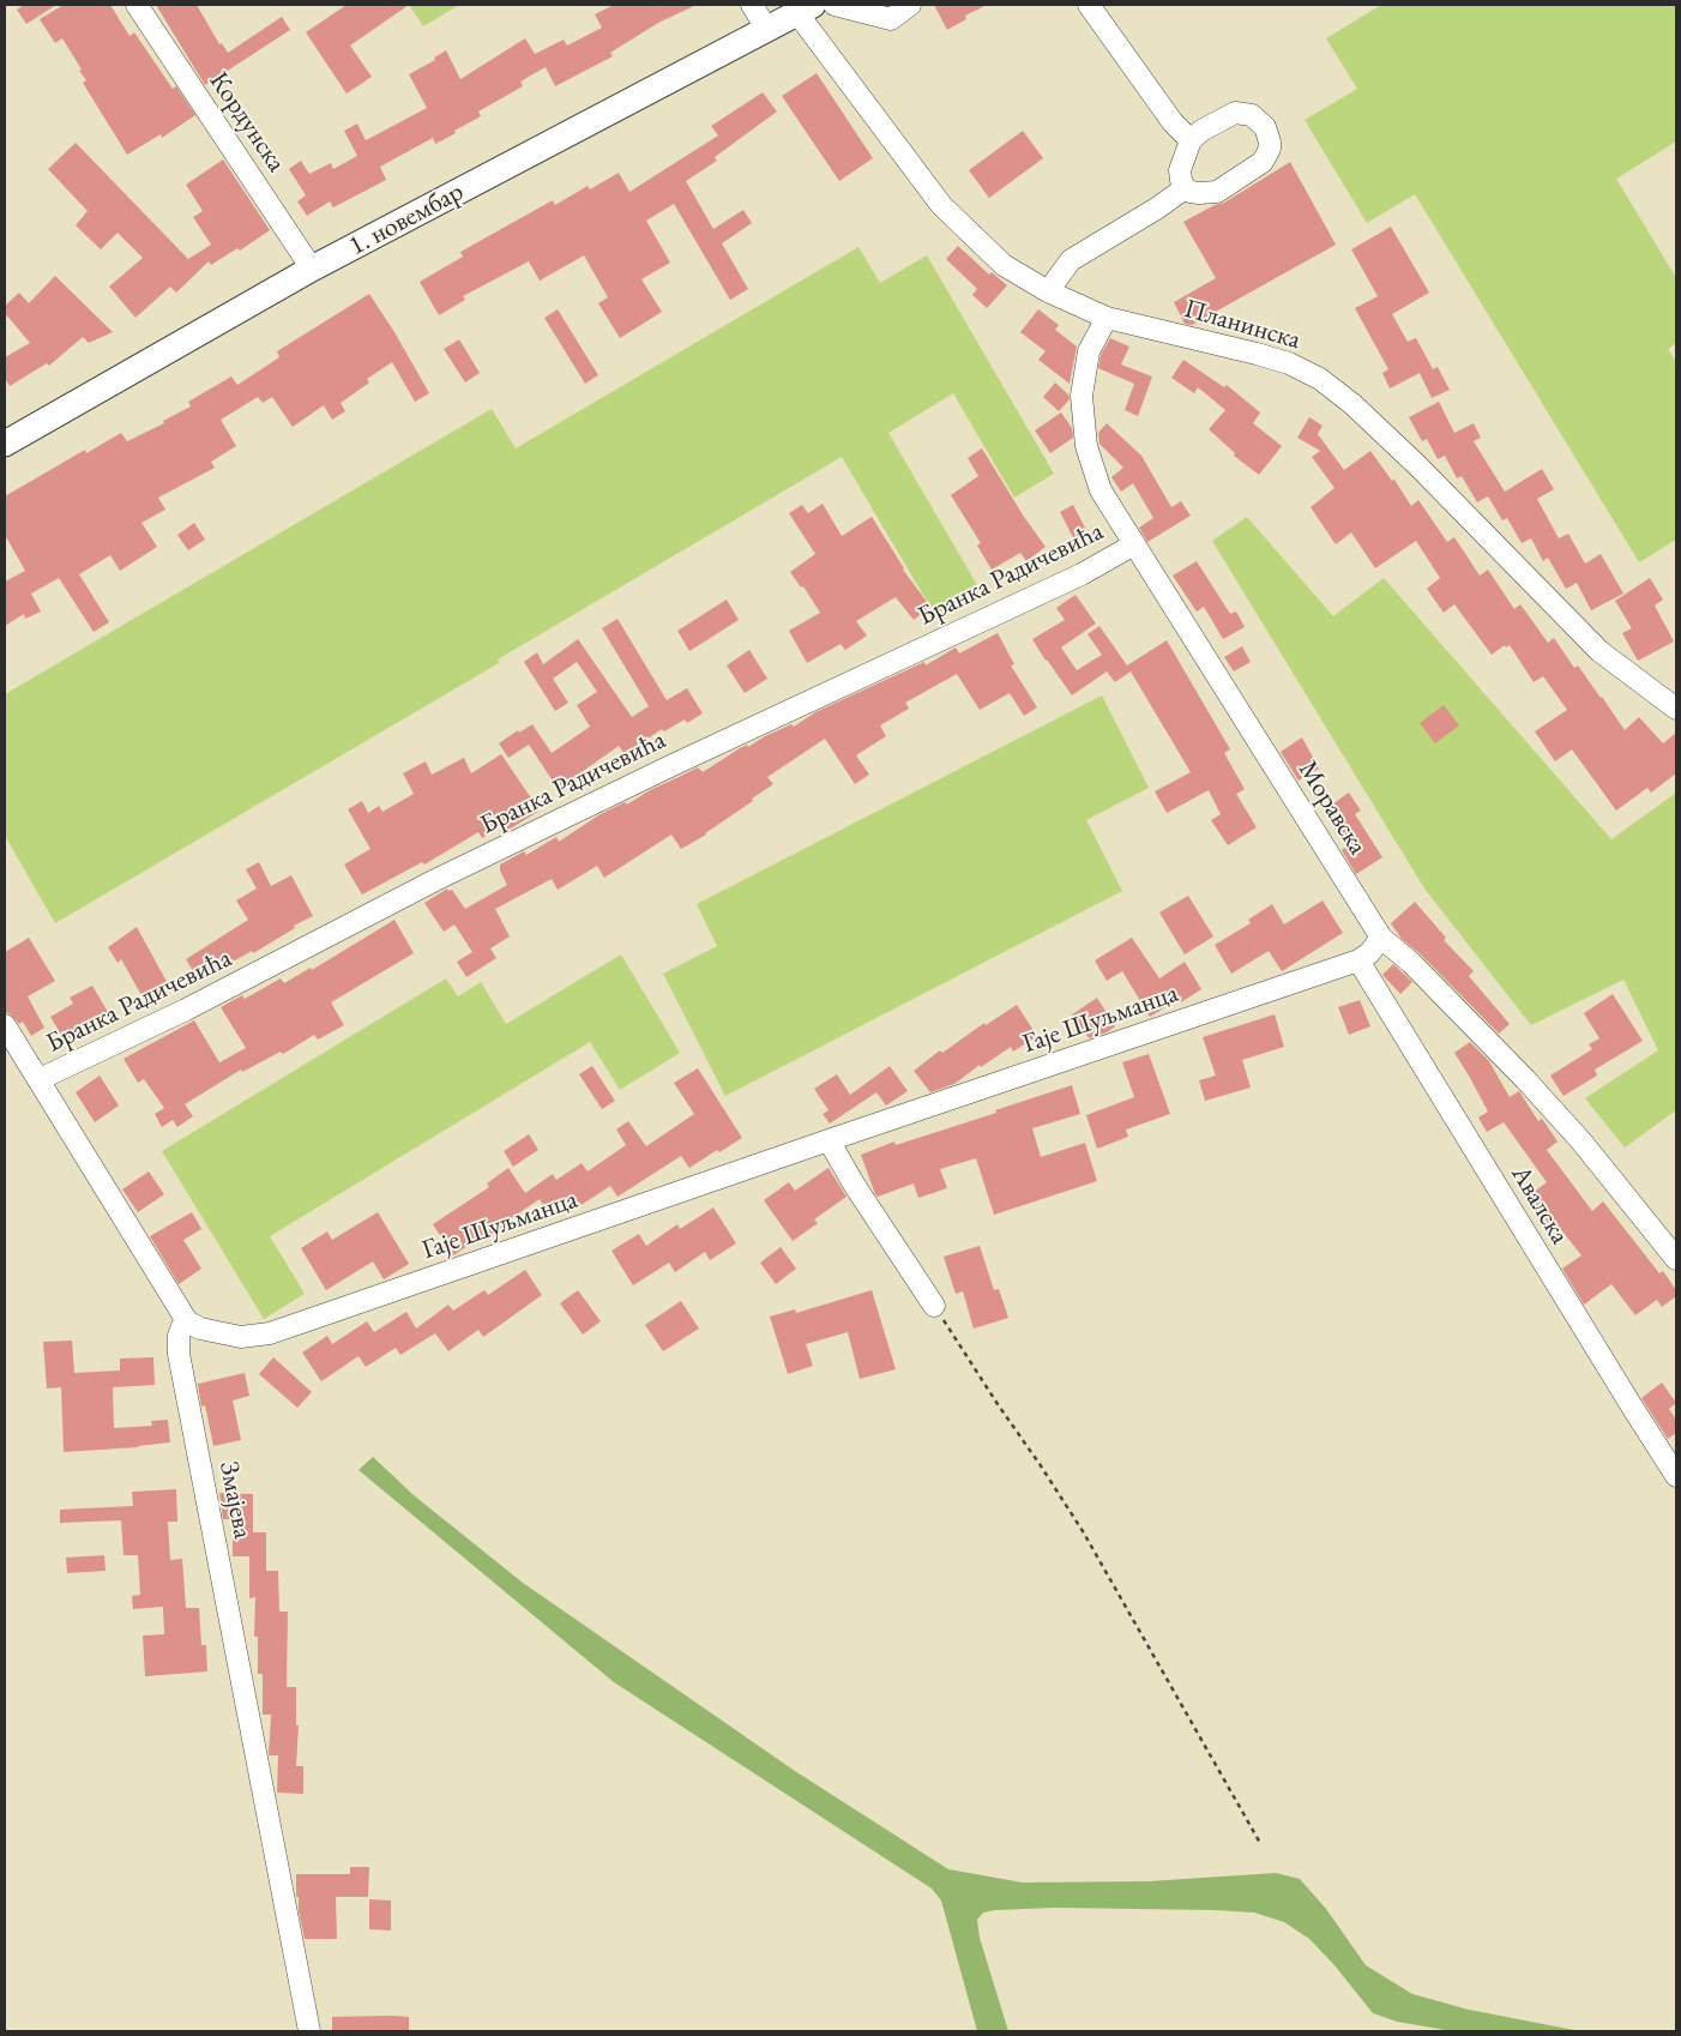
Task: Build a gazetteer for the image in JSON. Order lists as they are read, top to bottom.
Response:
{
  "streets": {
    "main road": ["1. новембар"],
    "street": [
      "Кордунска",
      "Планинска",
      "Бранка Радичевића",
      "Моравска",
      "Гаје Шуљманца",
      "Авалска",
      "Змајева"
    ]
  },
  "crossings": [
    ["Кордунска", "1. новембар"],
    ["1. новембар", "Планинска"],
    ["Планинска", "Моравска"],
    ["Бранка Радичевића", "Моравска"],
    ["Моравска", "Гаје Шуљманца"],
    ["Гаје Шуљманца", "Авалска"],
    ["Гаје Шуљманца", "Змајева"]
  ]
}
